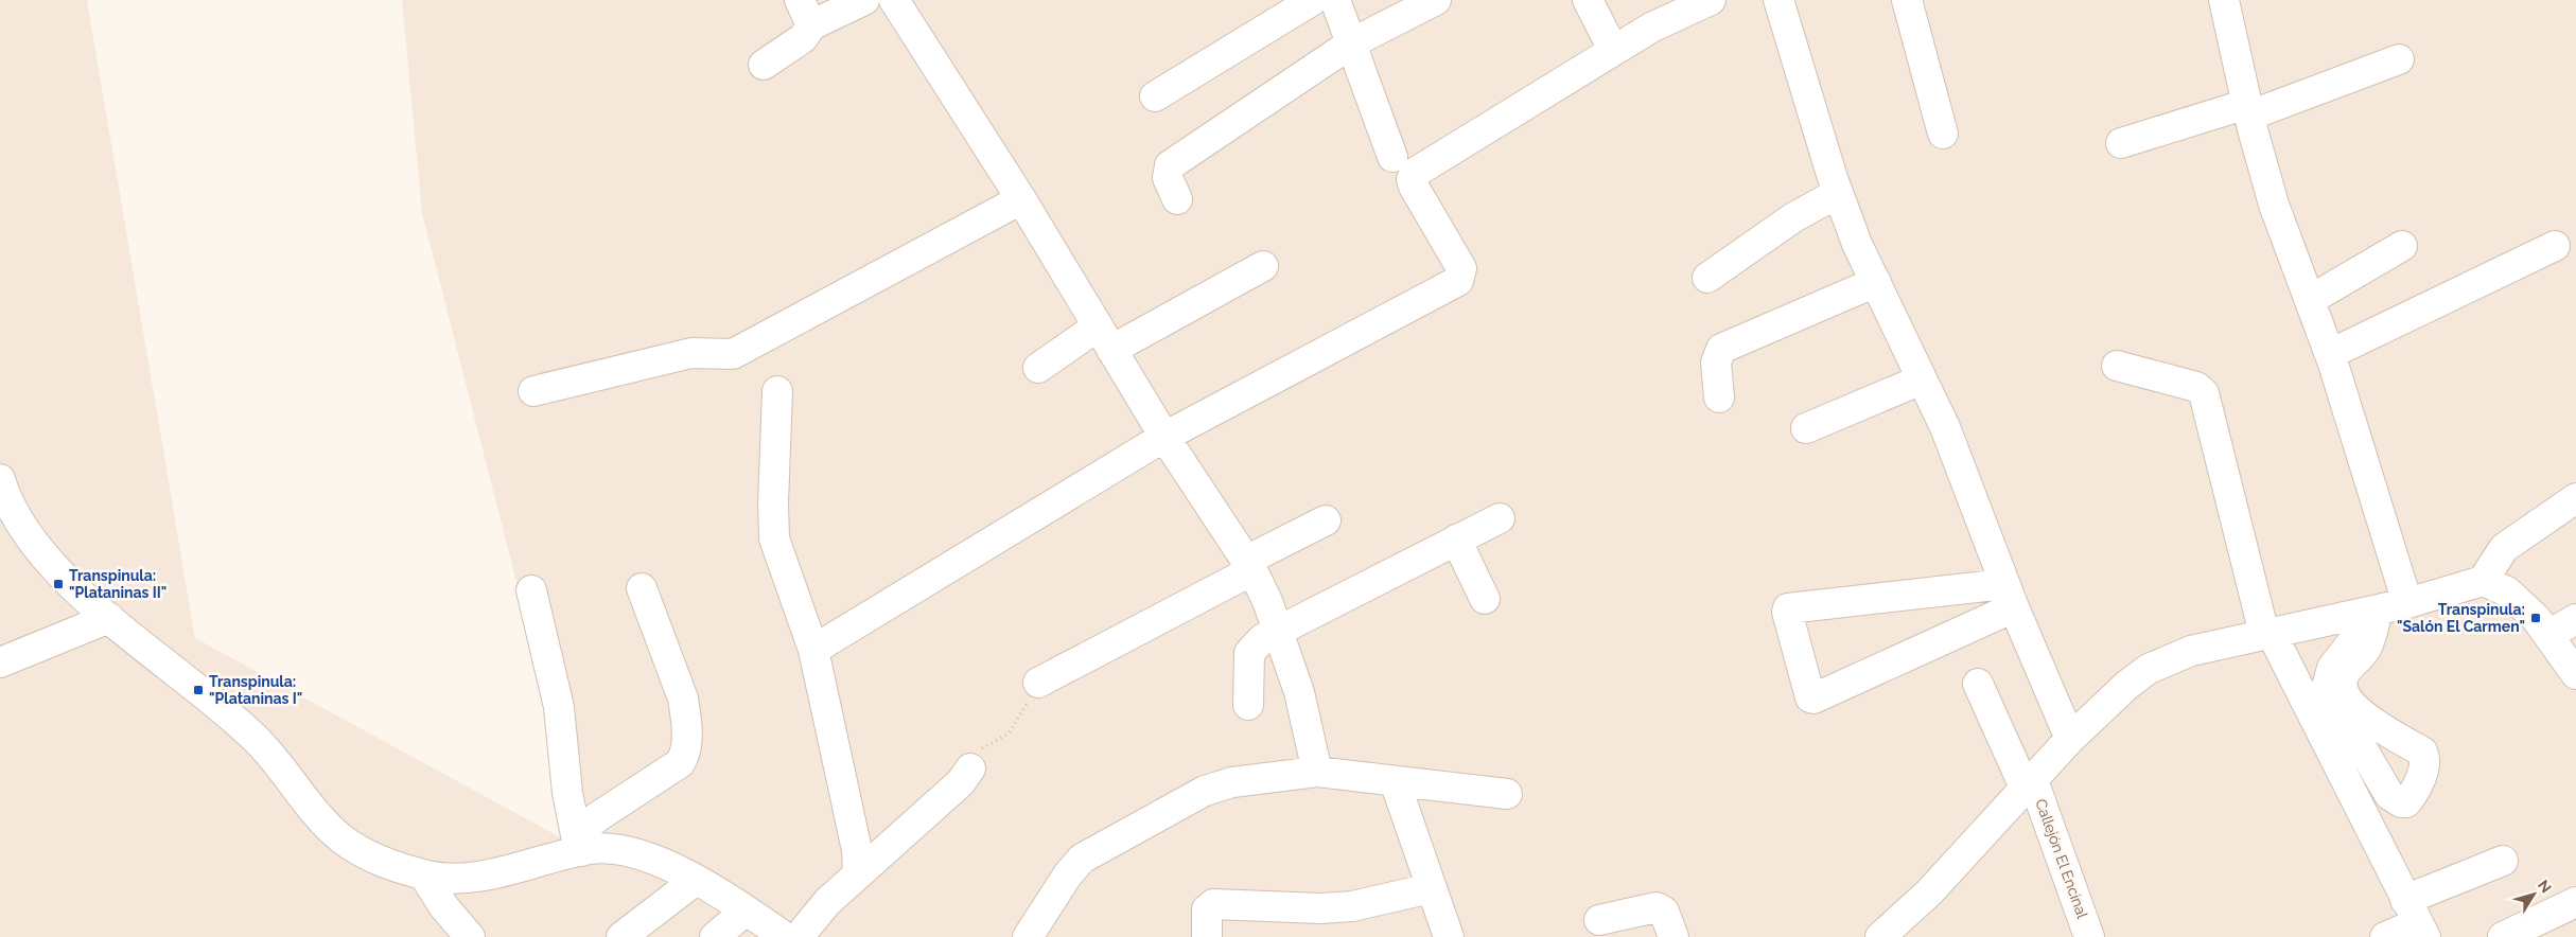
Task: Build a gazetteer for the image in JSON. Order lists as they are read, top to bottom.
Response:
{
  "streets": {
    "street": ["Callejón El Encinal"]
  },
  "places": {
    "transit": ["Transpinula: \"Plataninas II\"", "Transpinula: \"Salón El Carmen\"", "Transpinula: \"Plataninas I\""]
  },
  "north": "top right"
}
